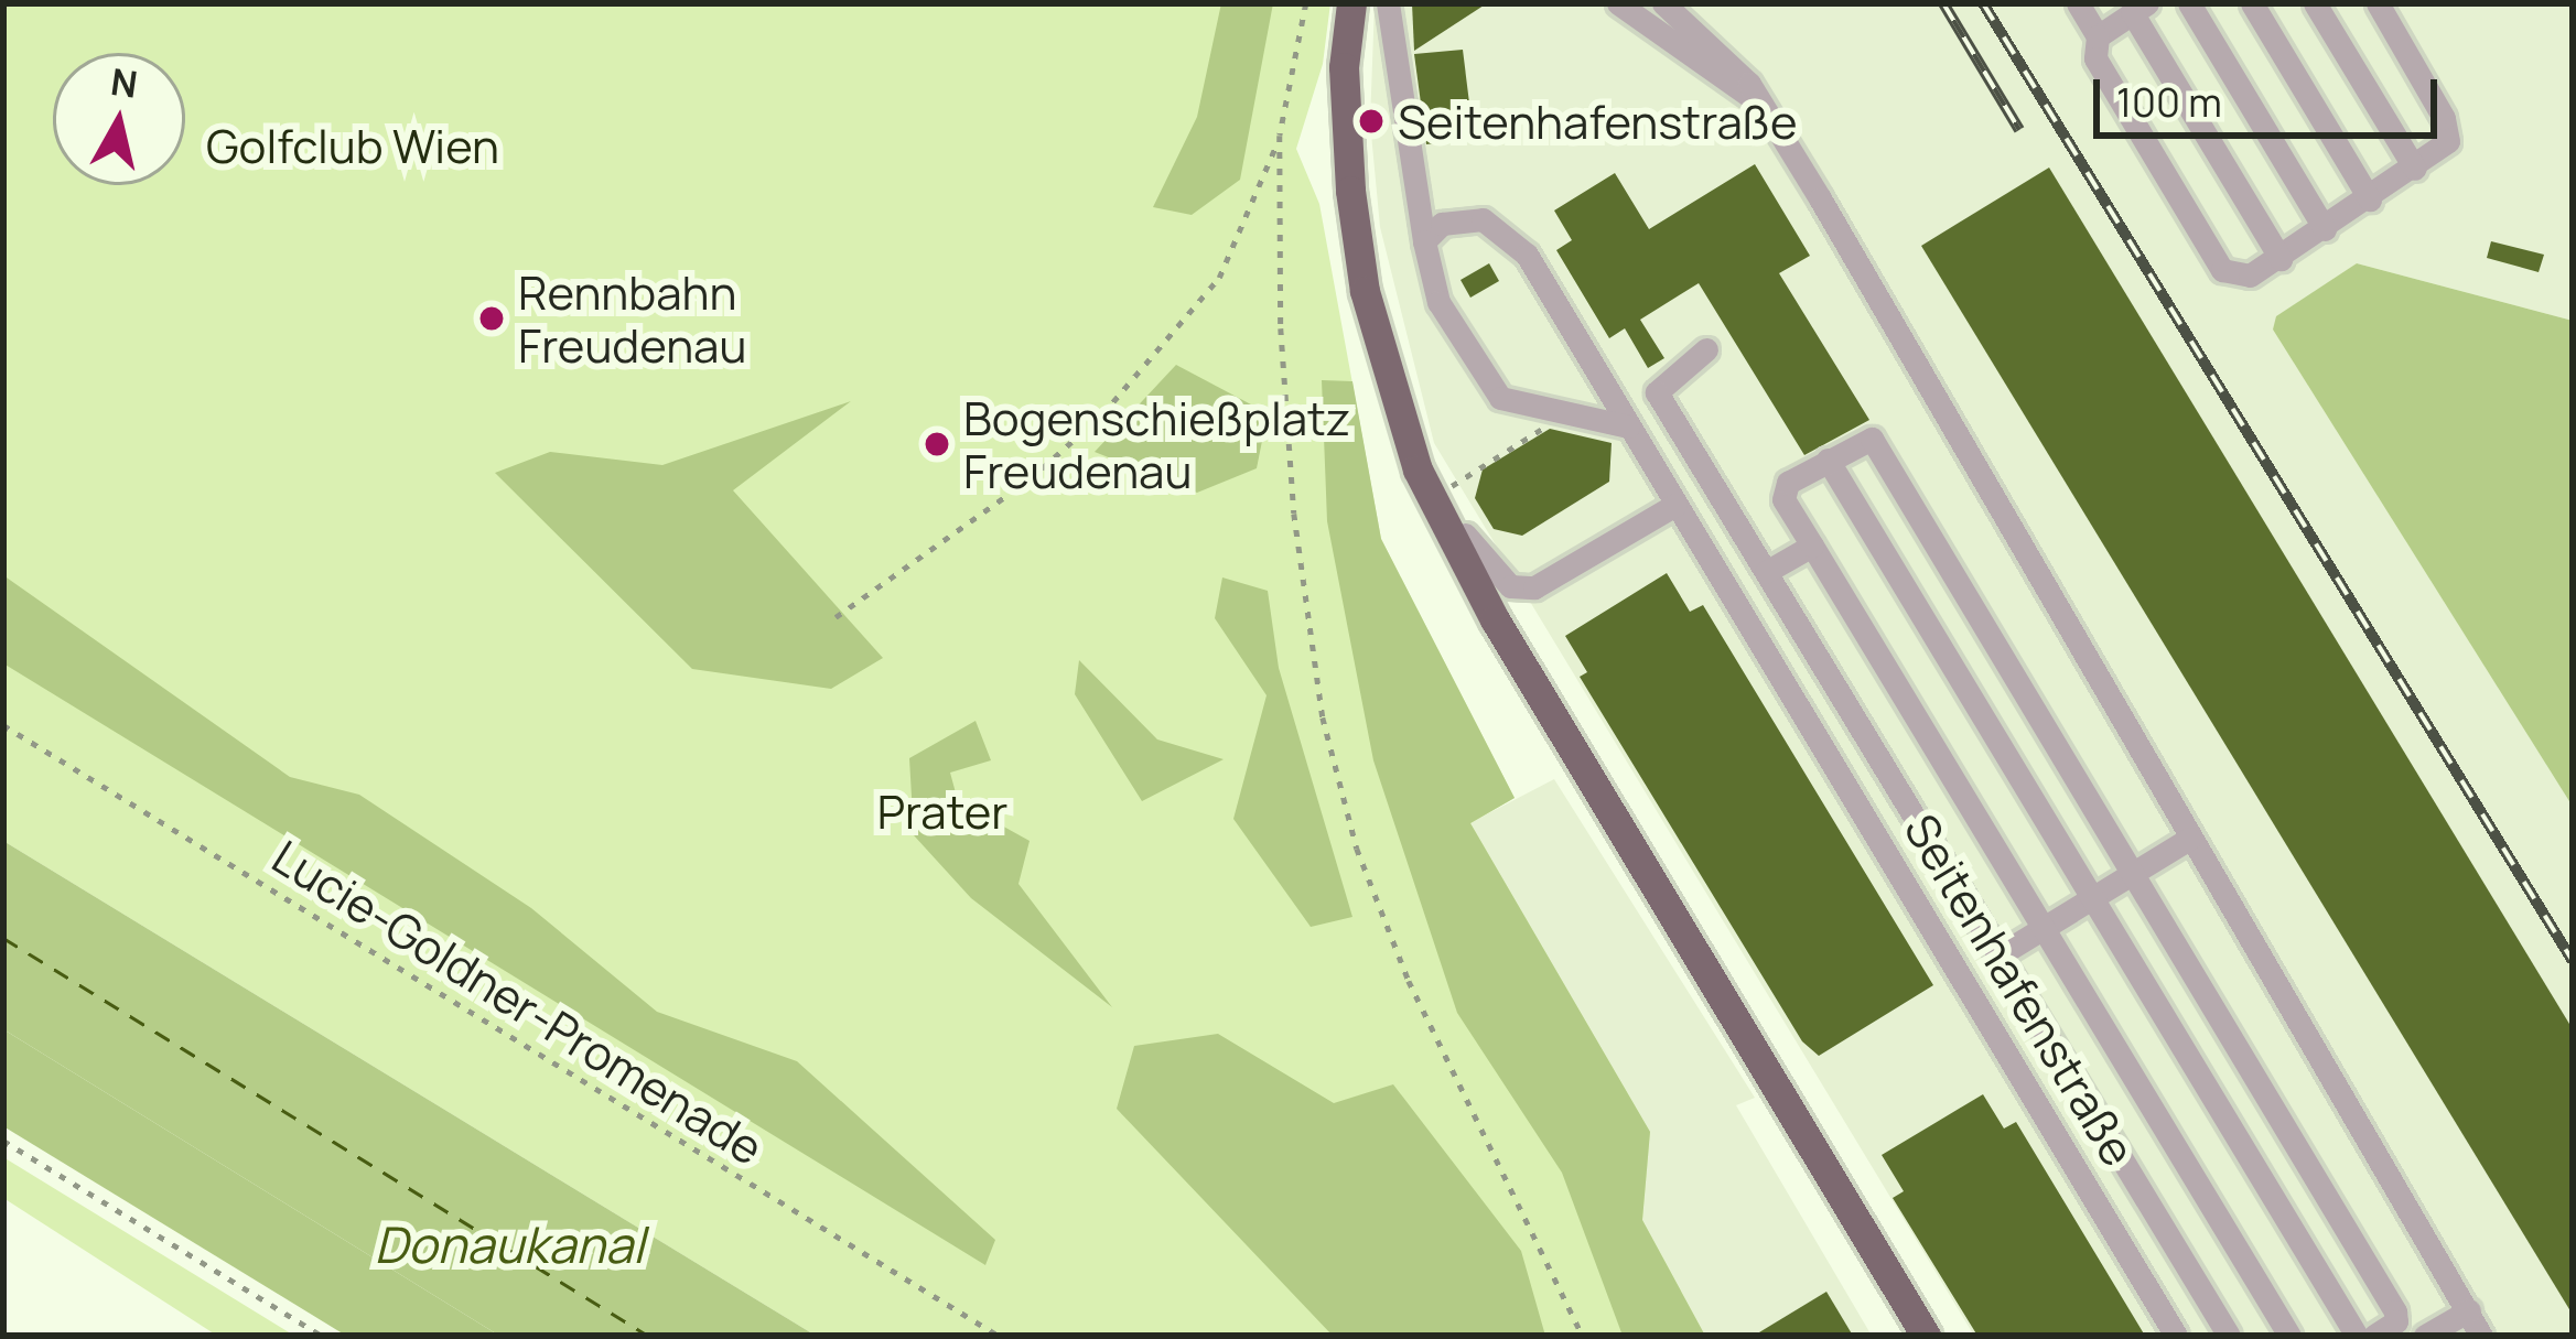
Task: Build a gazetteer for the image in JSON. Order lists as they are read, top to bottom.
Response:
{
  "streets": {
    "lane": ["Seitenhafenstraße"],
    "path": ["Lucie-Goldner-Promenade"]
  },
  "water": ["Donaukanal"],
  "parks": ["Golfclub Wien", "Prater"],
  "places": ["Seitenhafenstraße", "Rennbahn Freudenau", "Bogenschießplatz Freudenau"],
  "scale_bar": "100 m",
  "north": "top"
}
